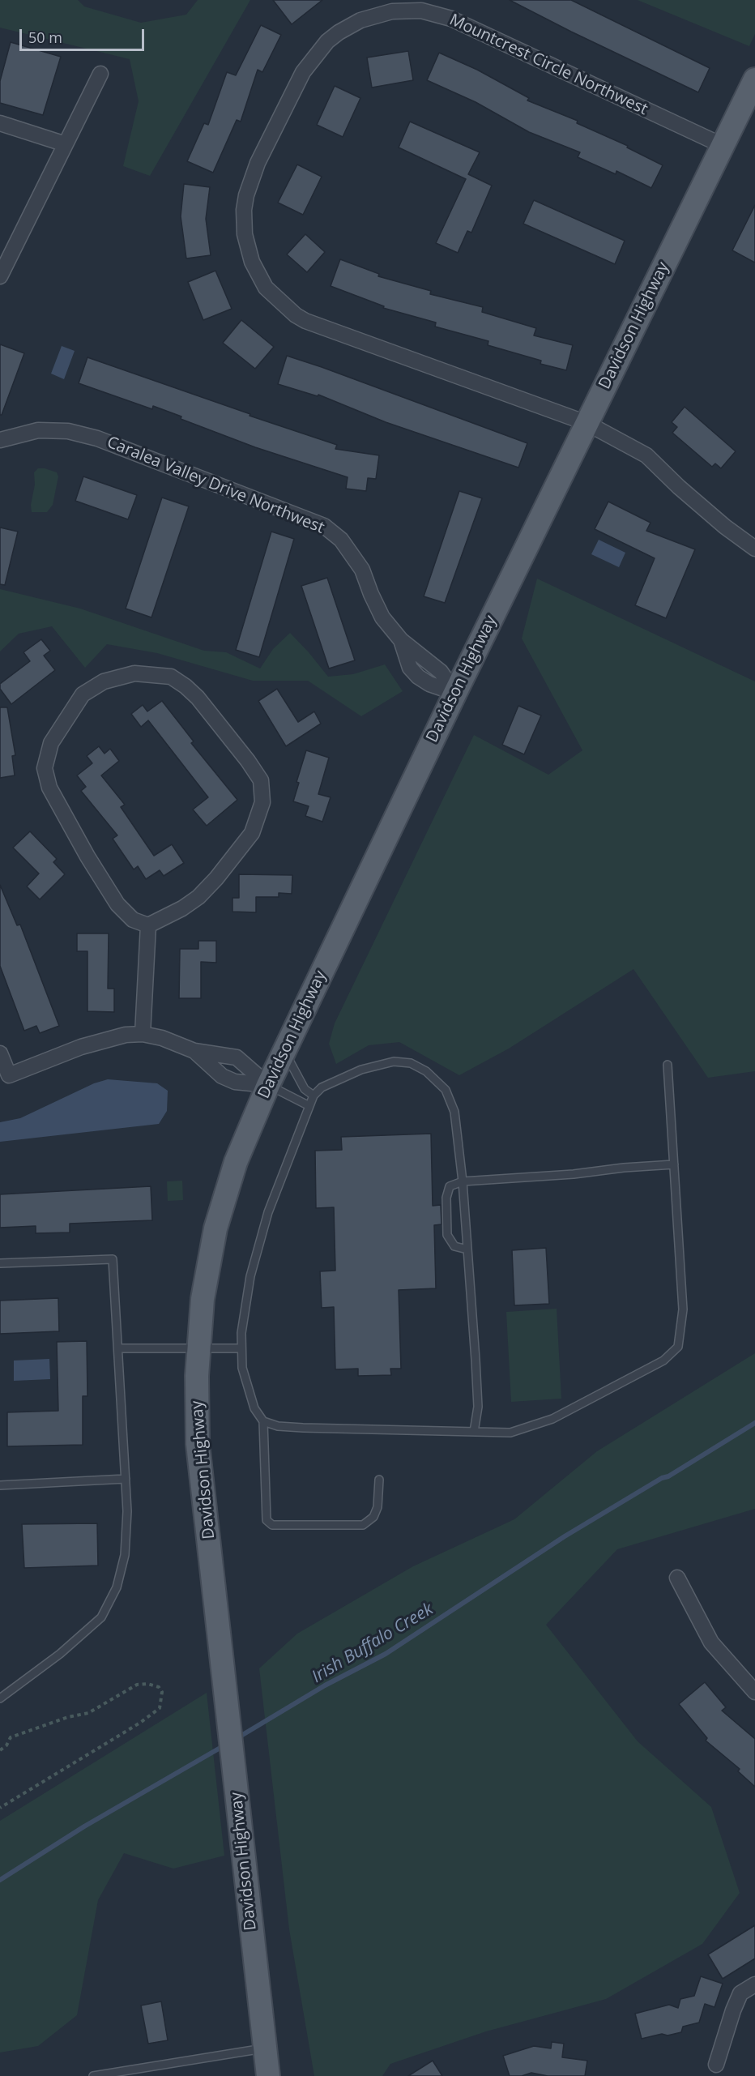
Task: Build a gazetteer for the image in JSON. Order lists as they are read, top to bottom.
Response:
{
  "streets": {
    "main road": ["Davidson Highway"],
    "street": ["Mountcrest Circle Northwest", "Caralea Valley Drive Northwest"]
  },
  "crossings": [
    ["Mountcrest Circle Northwest", "Davidson Highway"],
    ["Davidson Highway", "Caralea Valley Drive Northwest"]
  ],
  "water": ["Irish Buffalo Creek"],
  "scale_bar": "50 m"
}
